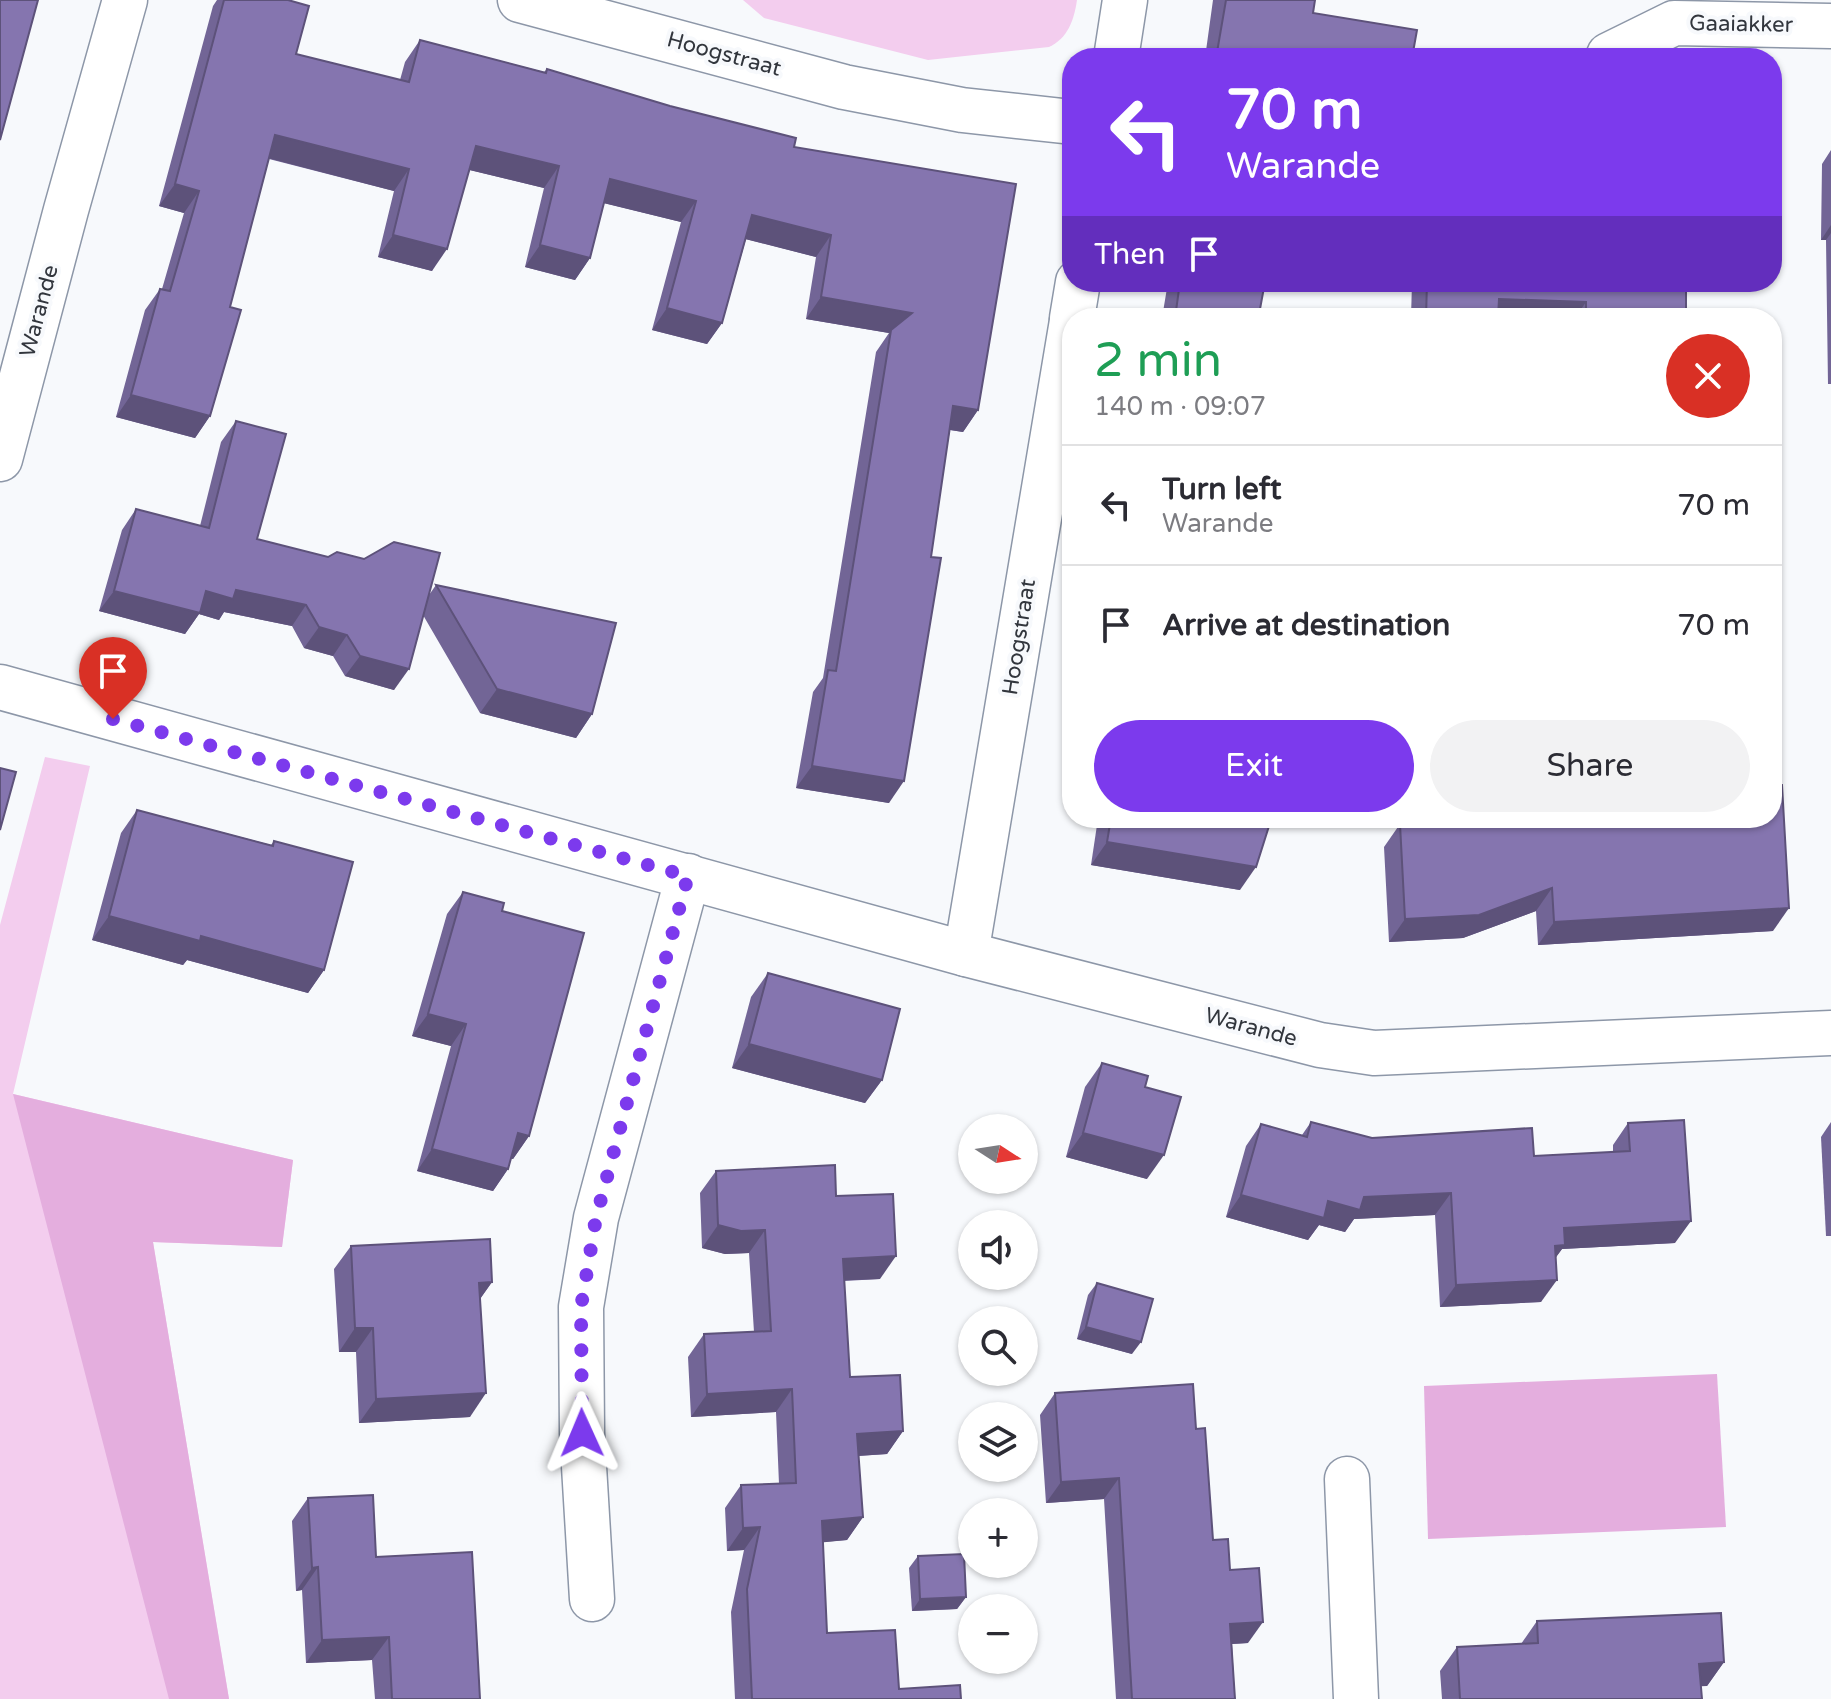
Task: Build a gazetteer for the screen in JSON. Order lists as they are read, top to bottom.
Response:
{
  "streets": {
    "street": ["Gaaiakker", "Hoogstraat", "Warande"]
  },
  "crossings": [
    ["Hoogstraat", "Warande"]
  ],
  "north": "right",
  "page": {
    "turn": ["70 m", "Warande"],
    "then": "Then",
    "heading": ["2 min", "140 m · 09:07"],
    "list": [
      {
        "name": "Turn left",
        "note": "Warande",
        "value": "70 m"
      },
      {
        "name": "Arrive at destination",
        "value": "70 m"
      }
    ],
    "buttons": ["Exit", "Share"],
    "map_buttons": ["+", "−"]
  }
}
